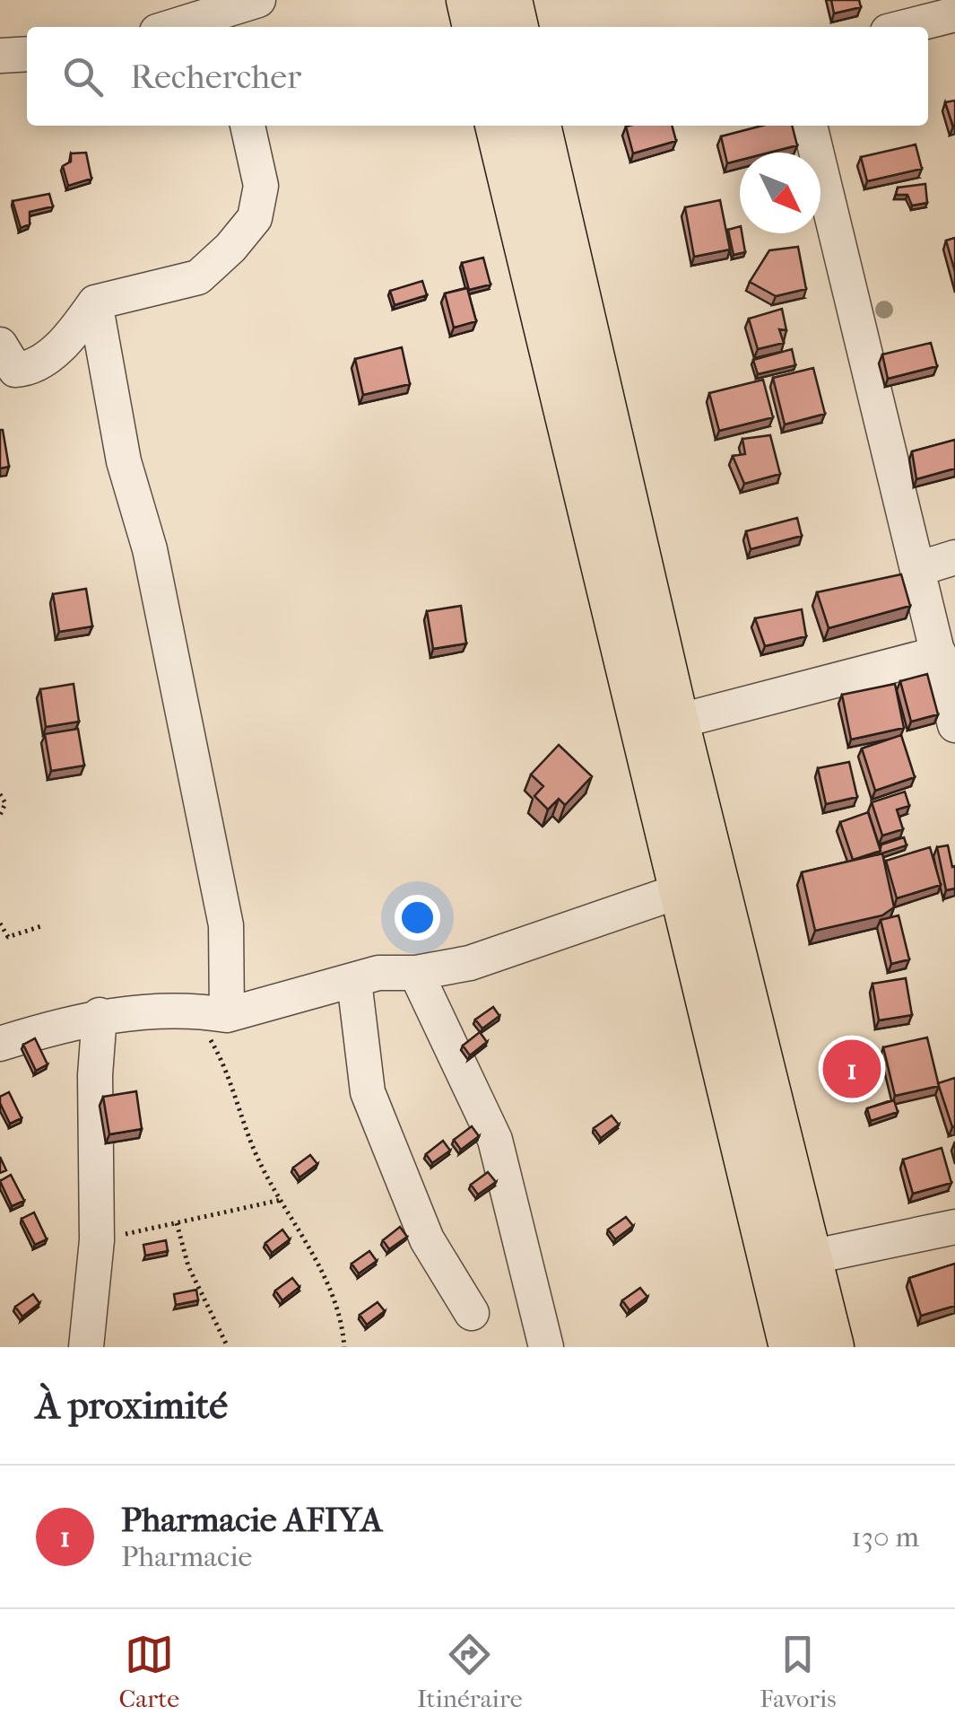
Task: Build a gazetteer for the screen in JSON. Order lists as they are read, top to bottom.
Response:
{
  "north": "bottom right",
  "page": {
    "search": "Rechercher",
    "pins": "1",
    "heading": "À proximité",
    "list": [
      {
        "mark": "1",
        "name": "Pharmacie AFIYA",
        "note": "Pharmacie",
        "value": "130 m"
      }
    ],
    "nav": ["Carte", "Itinéraire", "Favoris"]
  }
}
